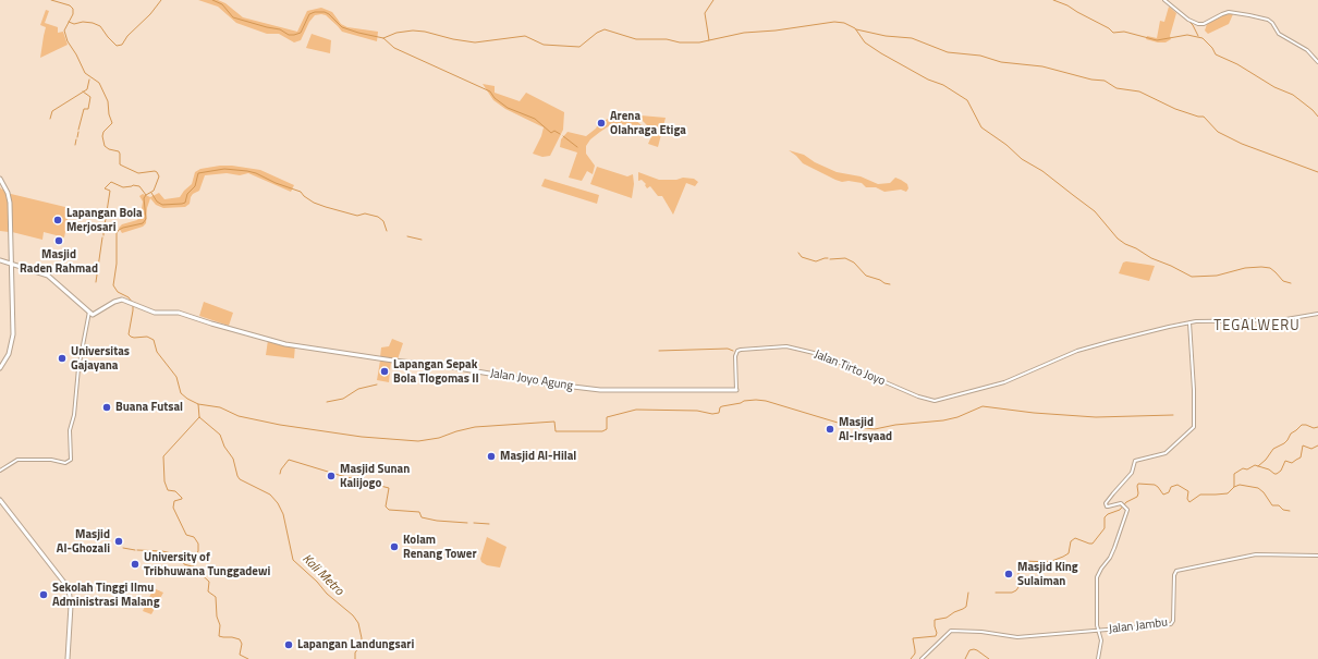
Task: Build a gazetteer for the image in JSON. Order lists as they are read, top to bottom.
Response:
{
  "streets": {
    "main road": ["Jalan Joyo Agung"],
    "street": ["Jalan Tirto Joyo", "Jalan Jambu"]
  },
  "crossings": [
    ["Jalan Tirto Joyo", "Jalan Joyo Agung"]
  ],
  "districts": ["TEGALWERU"],
  "water": ["Kali Metro"],
  "places": [
    "Arena Olahraga Etiga",
    "Lapangan Bola Merjosari",
    "Masjid Raden Rahmad",
    "Universitas Gajayana",
    "Lapangan Sepak Bola Tlogomas II",
    "Buana Futsal",
    "Masjid Al-Irsyaad",
    "Masjid Al-Hilal",
    "Masjid Sunan Kalijogo",
    "Masjid Al-Ghozali",
    "Kolam Renang Tower",
    "University of Tribhuwana Tunggadewi",
    "Masjid King Sulaiman",
    "Sekolah Tinggi Ilmu Administrasi Malang",
    "Lapangan Landungsari"
  ]
}
